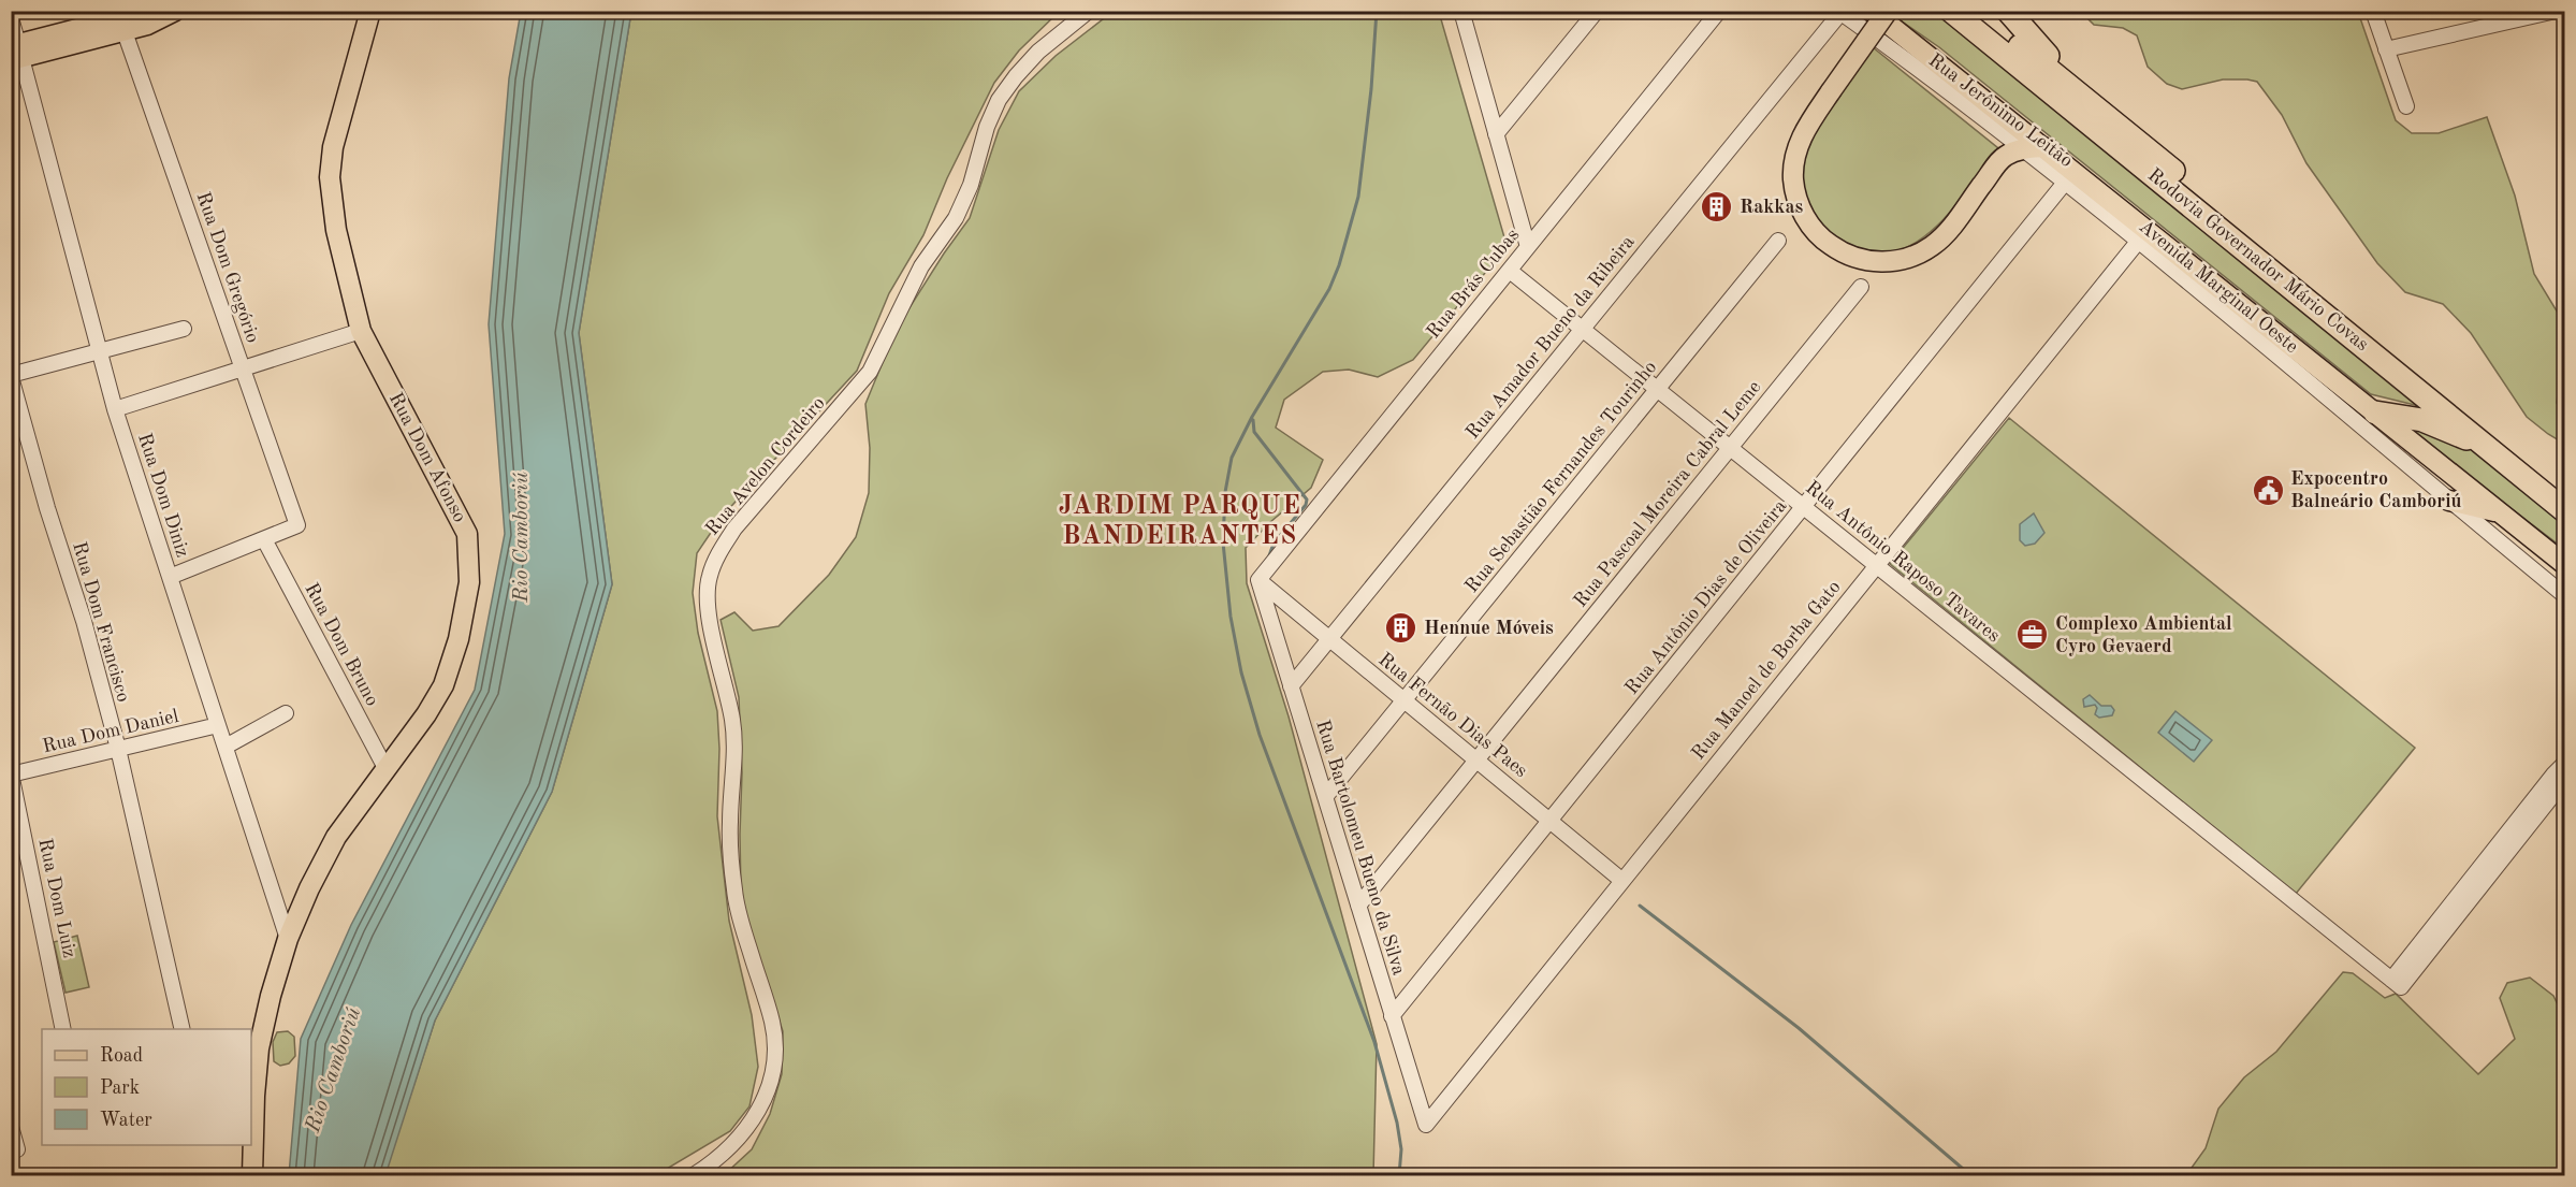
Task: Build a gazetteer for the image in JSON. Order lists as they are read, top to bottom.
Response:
{
  "streets": {
    "highway": ["Rodovia Governador Mário Covas"],
    "main road": ["Avenida Marginal Oeste", "Rua Dom Afonso"],
    "street": [
      "Rua Jerônimo Leitão",
      "Rua Dom Gregório",
      "Rua Brás Cubas",
      "Rua Amador Bueno da Ribeira",
      "Rua Avelon Cordeiro",
      "Rua Sebastião Fernandes Tourinho",
      "Rua Pascoal Moreira Cabral Leme",
      "Rua Dom Diniz",
      "Rua Antônio Raposo Tavares",
      "Rua Antônio Dias de Oliveira",
      "Rua Dom Francisco",
      "Rua Dom Bruno",
      "Rua Manoel de Borba Gato",
      "Rua Fernão Dias Paes",
      "Rua Dom Daniel",
      "Rua Bartolomeu Bueno da Silva",
      "Rua Dom Luiz"
    ]
  },
  "crossings": [
    ["Rua Jerônimo Leitão", "Avenida Marginal Oeste"],
    ["Rua Jerônimo Leitão", "Rua Amador Bueno da Ribeira"],
    ["Rua Jerônimo Leitão", "Rua Antônio Dias de Oliveira"],
    ["Rua Jerônimo Leitão", "Rua Manoel de Borba Gato"],
    ["Rua Dom Gregório", "Rua Dom Bruno"],
    ["Rua Brás Cubas", "Rua Antônio Raposo Tavares"],
    ["Rua Brás Cubas", "Rua Fernão Dias Paes"],
    ["Rua Brás Cubas", "Rua Bartolomeu Bueno da Silva"],
    ["Avenida Marginal Oeste", "Rua Antônio Dias de Oliveira"],
    ["Rua Amador Bueno da Ribeira", "Rua Antônio Raposo Tavares"],
    ["Rua Amador Bueno da Ribeira", "Rua Fernão Dias Paes"],
    ["Rua Amador Bueno da Ribeira", "Rua Bartolomeu Bueno da Silva"],
    ["Rua Dom Afonso", "Rua Dom Diniz"],
    ["Rua Dom Afonso", "Rua Dom Bruno"],
    ["Rua Sebastião Fernandes Tourinho", "Rua Antônio Raposo Tavares"],
    ["Rua Sebastião Fernandes Tourinho", "Rua Fernão Dias Paes"],
    ["Rua Sebastião Fernandes Tourinho", "Rua Bartolomeu Bueno da Silva"],
    ["Rua Pascoal Moreira Cabral Leme", "Rua Antônio Raposo Tavares"],
    ["Rua Pascoal Moreira Cabral Leme", "Rua Fernão Dias Paes"],
    ["Rua Pascoal Moreira Cabral Leme", "Rua Bartolomeu Bueno da Silva"],
    ["Rua Dom Diniz", "Rua Dom Daniel"],
    ["Rua Antônio Raposo Tavares", "Rua Antônio Dias de Oliveira"],
    ["Rua Antônio Raposo Tavares", "Rua Manoel de Borba Gato"],
    ["Rua Antônio Dias de Oliveira", "Rua Fernão Dias Paes"],
    ["Rua Antônio Dias de Oliveira", "Rua Bartolomeu Bueno da Silva"],
    ["Rua Dom Francisco", "Rua Dom Daniel"],
    ["Rua Manoel de Borba Gato", "Rua Fernão Dias Paes"],
    ["Rua Manoel de Borba Gato", "Rua Bartolomeu Bueno da Silva"],
    ["Rua Fernão Dias Paes", "Rua Bartolomeu Bueno da Silva"],
    ["Rua Dom Daniel", "Rua Dom Luiz"]
  ],
  "districts": ["JARDIM PARQUE BANDEIRANTES"],
  "water": ["Rio Camboriú"],
  "places": {
    "building": ["Rakkas", "Hennue Móveis"],
    "public building": ["Expocentro Balneário Camboriú"],
    "office": ["Complexo Ambiental Cyro Gevaerd"]
  },
  "legend": ["Road", "Park", "Water"]
}
